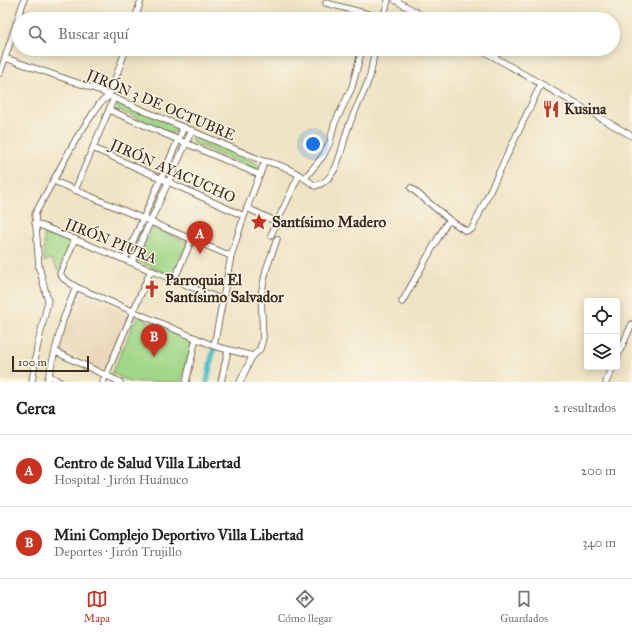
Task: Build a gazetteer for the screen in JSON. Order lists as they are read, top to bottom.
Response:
{
  "streets": {
    "street": ["JIRÓN 3 DE OCTUBRE", "JIRÓN AYACUCHO", "JIRÓN PIURA"]
  },
  "places": {
    "restaurant": ["Kusina"],
    "place": ["Santísimo Madero"],
    "church": ["Parroquia El Santísimo Salvador"]
  },
  "scale_bar": "100 m",
  "page": {
    "search": "Buscar aquí",
    "pins": ["A", "B"],
    "scale": "100 m",
    "heading": ["Cerca", "2 resultados"],
    "list": [
      {
        "mark": "A",
        "name": "Centro de Salud Villa Libertad",
        "note": "Hospital · Jirón Huánuco",
        "value": "200 m"
      },
      {
        "mark": "B",
        "name": "Mini Complejo Deportivo Villa Libertad",
        "note": "Deportes · Jirón Trujillo",
        "value": "340 m"
      }
    ],
    "nav": ["Mapa", "Cómo llegar", "Guardados"]
  }
}
